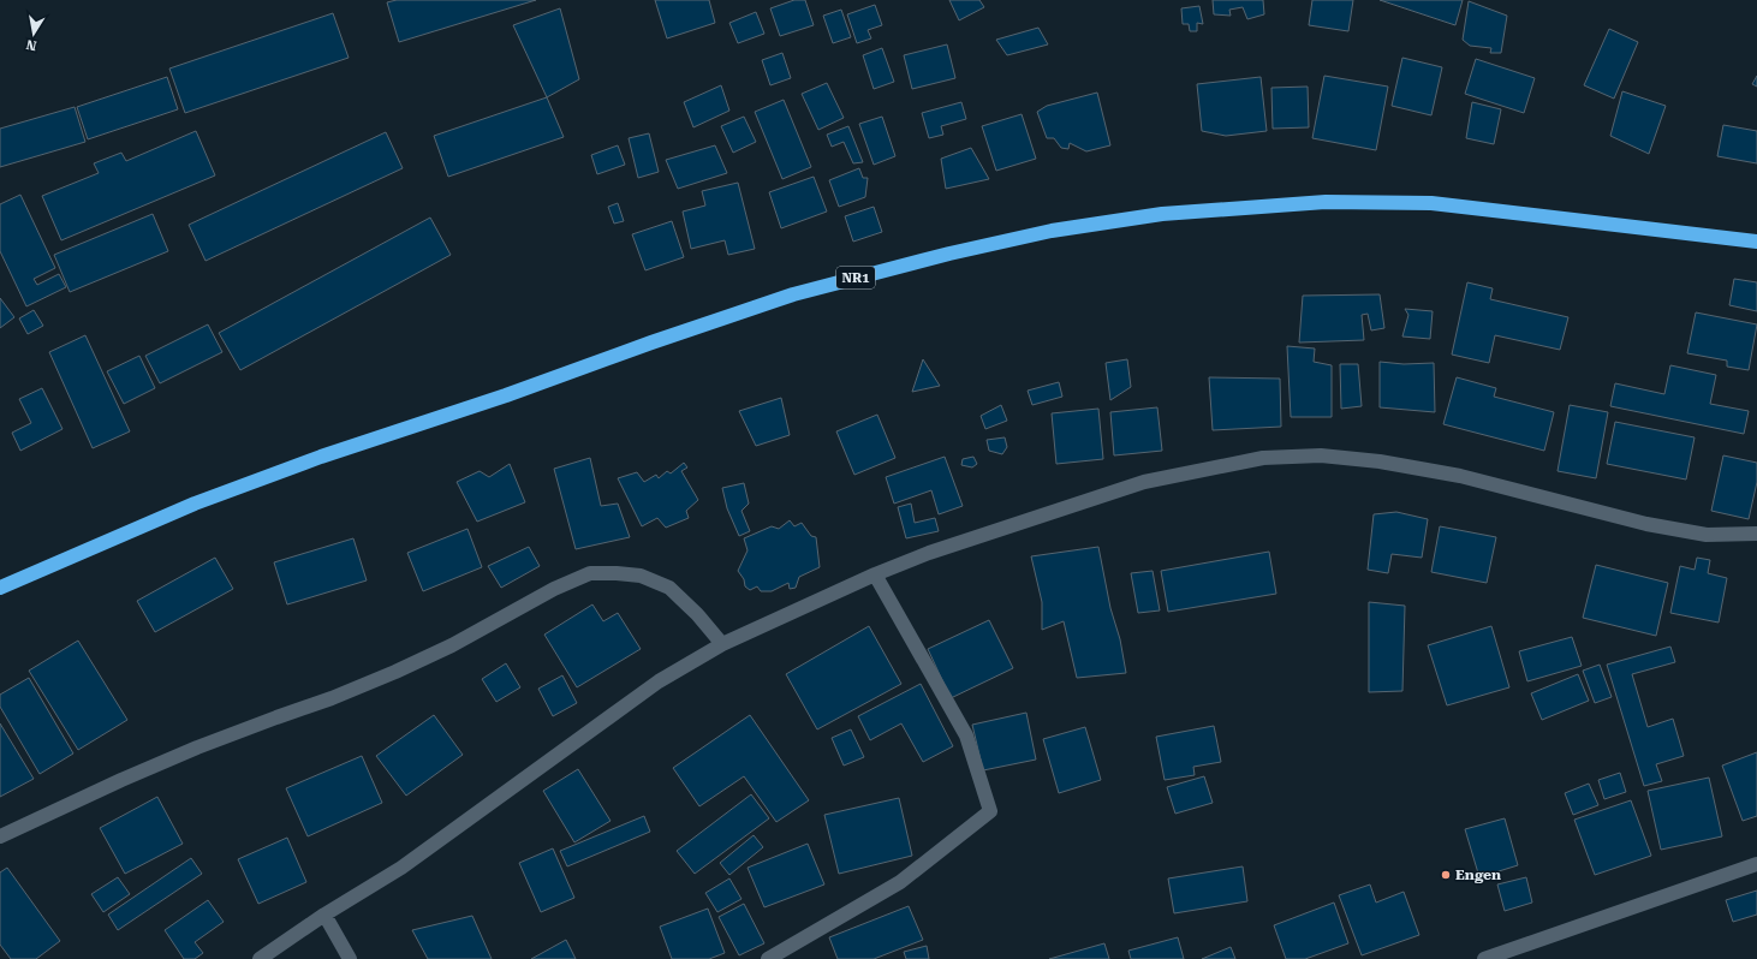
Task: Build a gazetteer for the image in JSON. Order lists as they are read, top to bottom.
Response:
{
  "streets": {
    "highway": ["NR1"]
  },
  "places": ["Engen"],
  "north": "bottom"
}
